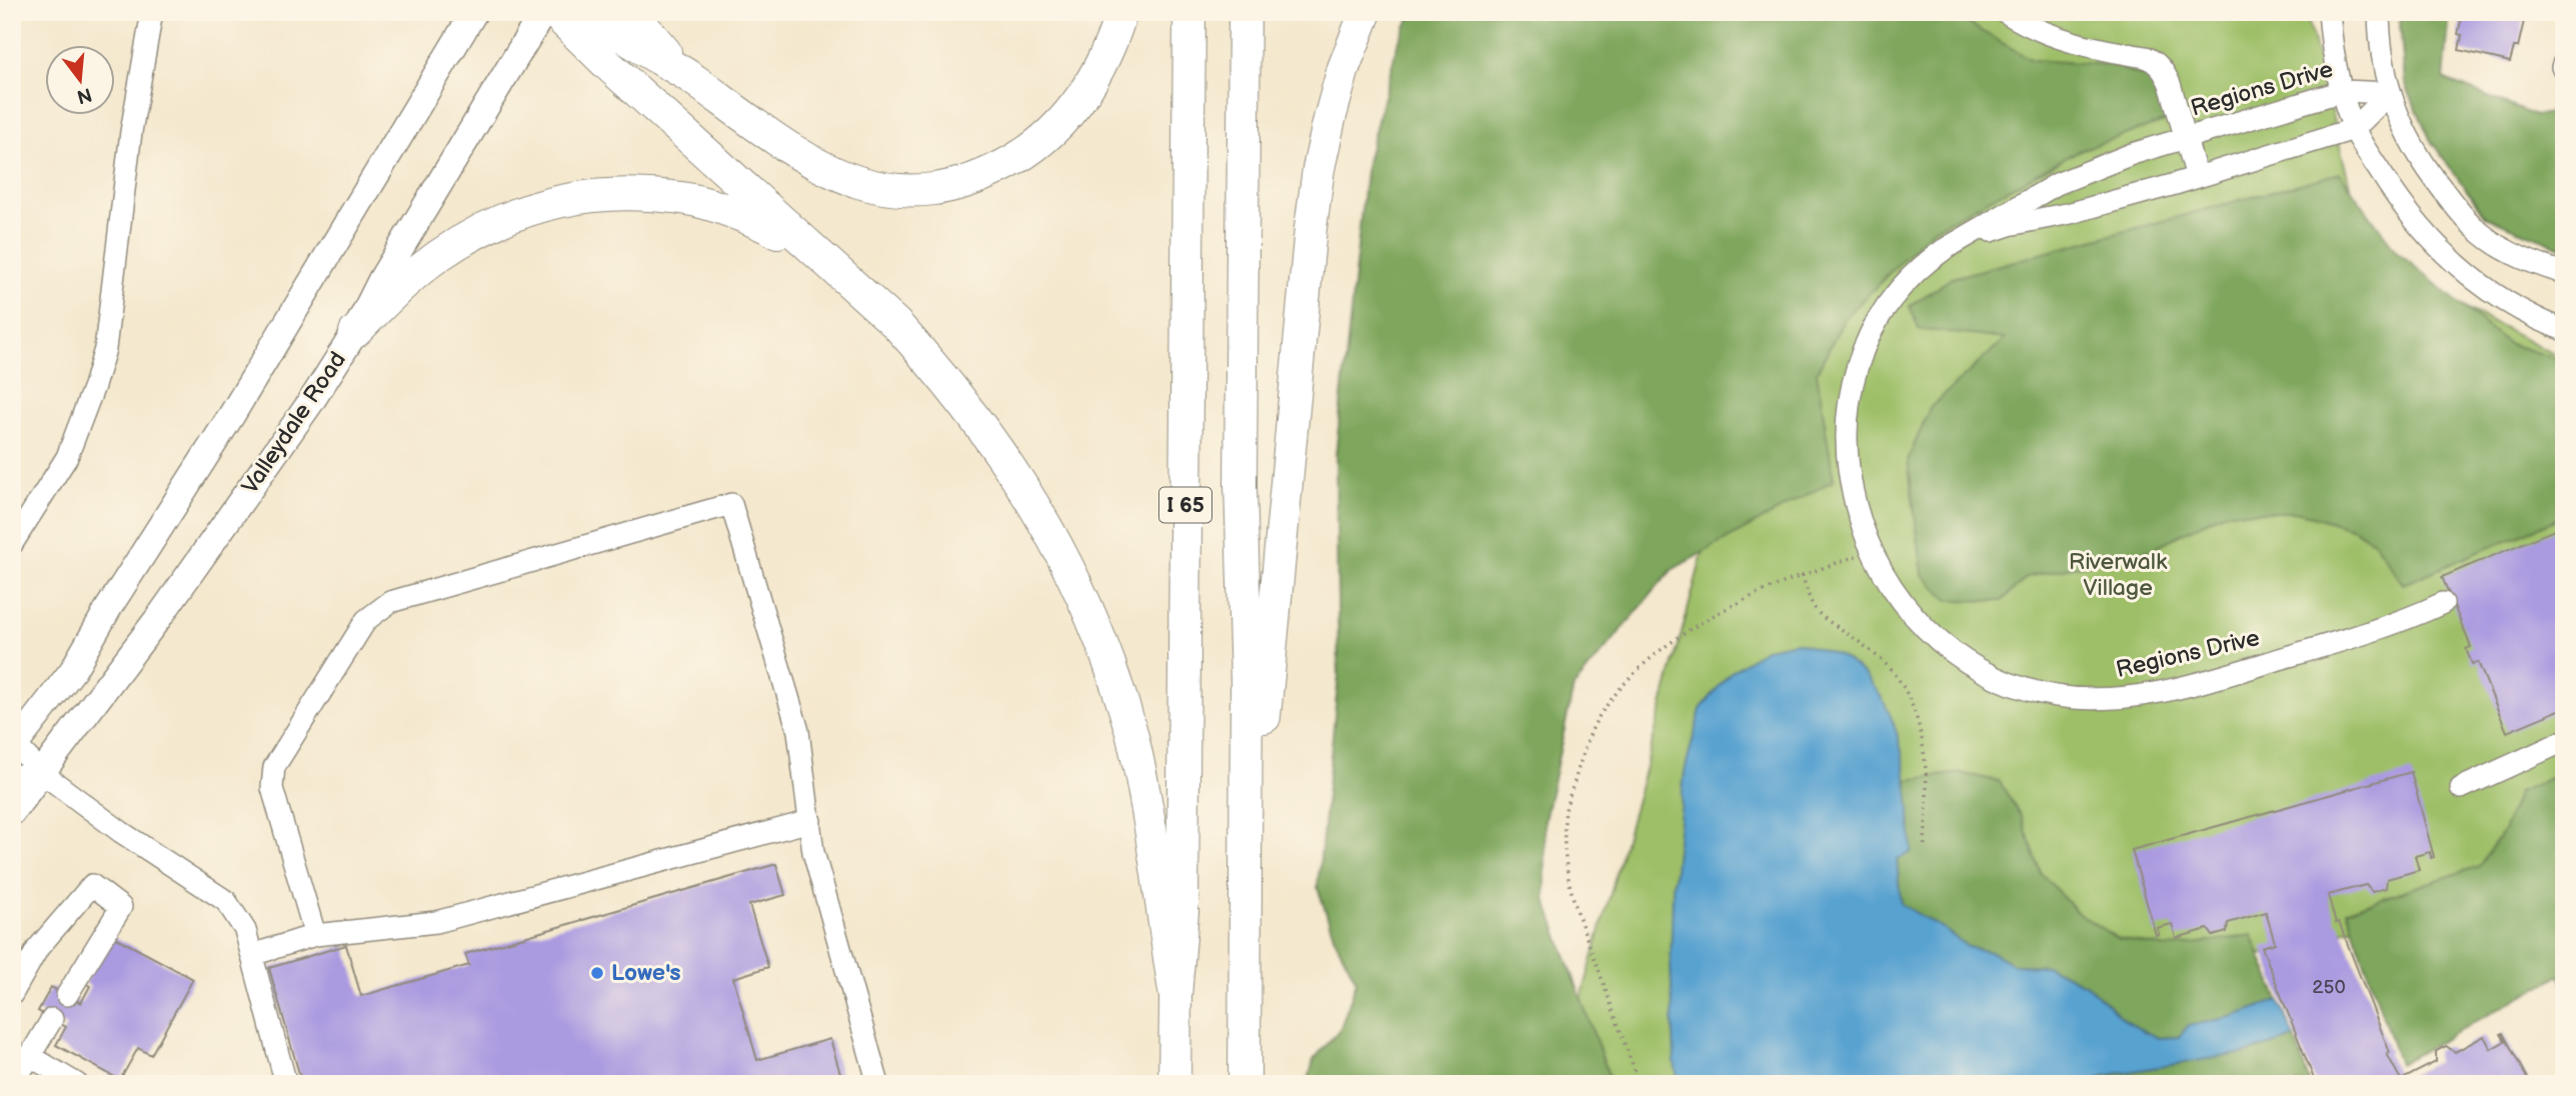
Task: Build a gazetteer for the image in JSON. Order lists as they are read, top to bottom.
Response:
{
  "streets": {
    "highway": ["I 65"],
    "main road": ["Valleydale Road"],
    "street": ["Regions Drive"]
  },
  "parks": ["Riverwalk Village"],
  "places": ["Lowe's"],
  "house_numbers": ["250"],
  "north": "bottom"
}
